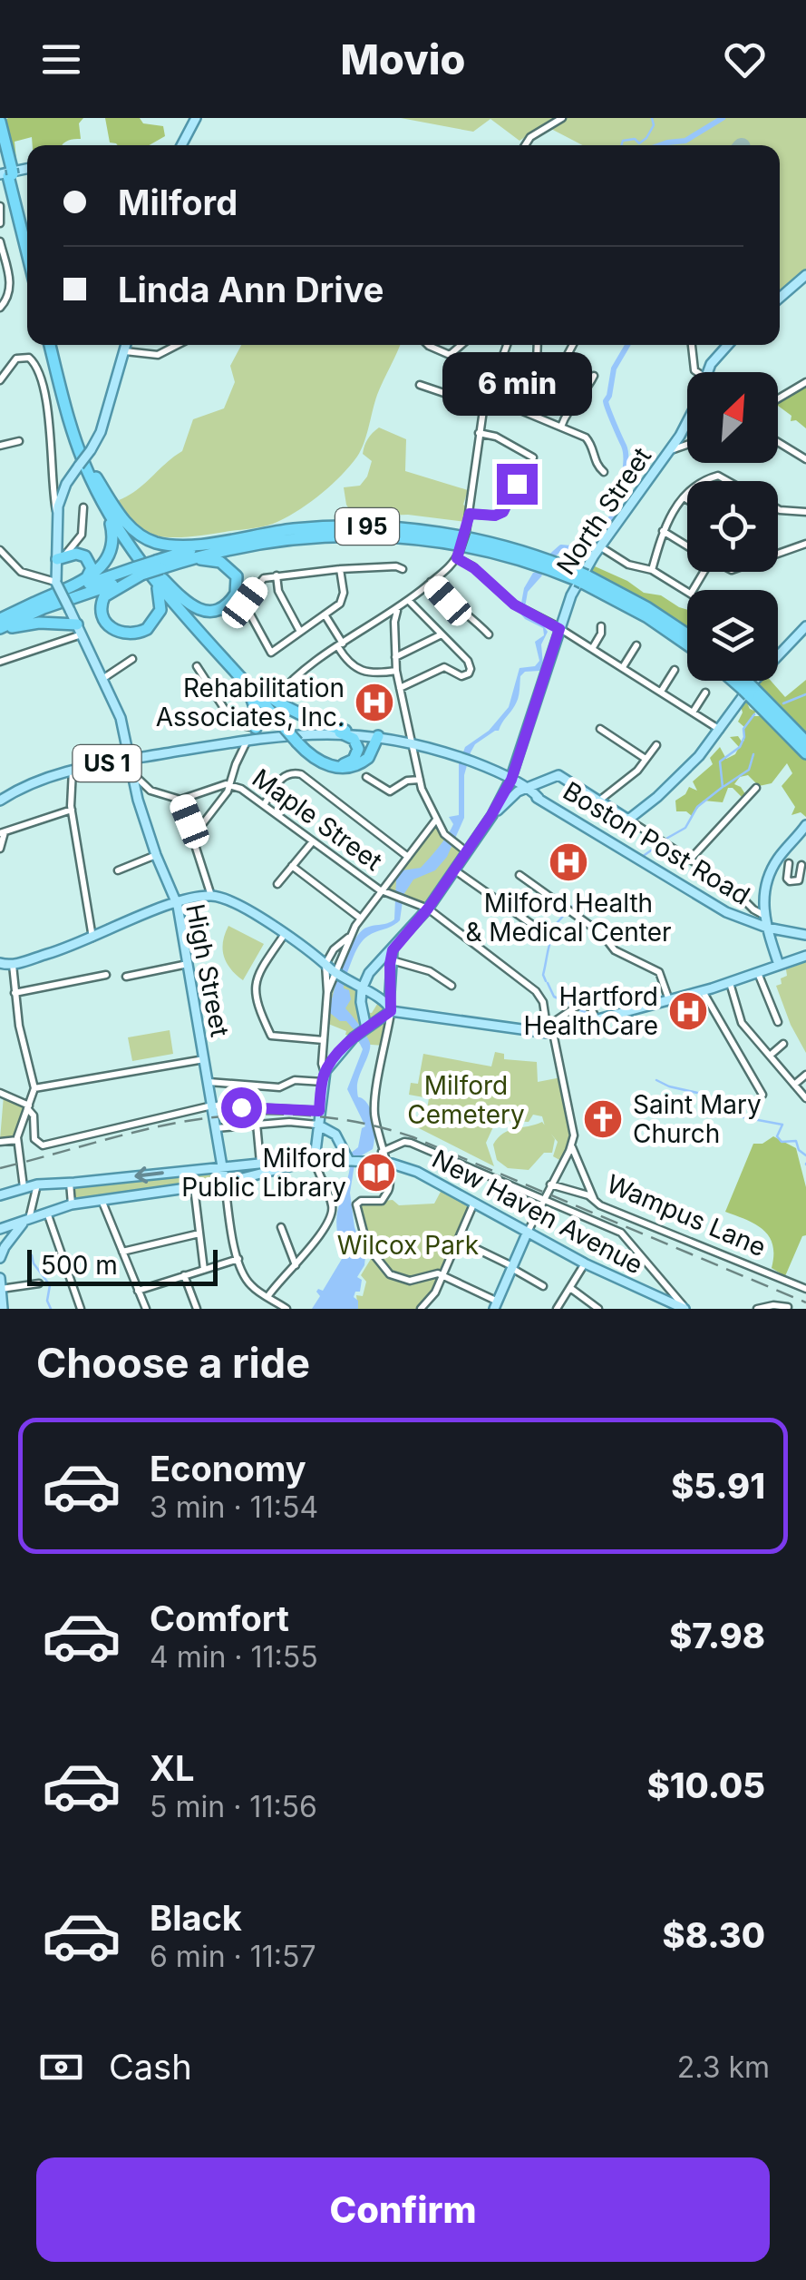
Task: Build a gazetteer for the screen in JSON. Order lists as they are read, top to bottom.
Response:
{
  "streets": {
    "highway": ["I 95"],
    "main road": [
      "North Street",
      "US 1",
      "Boston Post Road",
      "High Street",
      "New Haven Avenue"
    ],
    "street": ["Maple Street", "Wampus Lane"]
  },
  "crossings": [
    ["North Street", "Maple Street"],
    ["North Street", "Boston Post Road"],
    ["Boston Post Road", "High Street"]
  ],
  "parks": ["Milford Cemetery", "Wilcox Park"],
  "places": {
    "hospital": ["Rehabilitation Associates, Inc.", "Milford Health & Medical Center", "Hartford HealthCare"],
    "church": ["Saint Mary Church"],
    "library": ["Milford Public Library"]
  },
  "scale_bar": "500 m",
  "north": "top right",
  "page": {
    "header": "Movio",
    "banner": ["Milford", "Linda Ann Drive"],
    "bubble": "6 min",
    "scale": "500 m",
    "heading": "Choose a ride",
    "list": [
      {
        "name": "Economy",
        "note": "3 min · 11:54",
        "value": "$5.91"
      },
      {
        "name": "Comfort",
        "note": "4 min · 11:55",
        "value": "$7.98"
      },
      {
        "name": "XL",
        "note": "5 min · 11:56",
        "value": "$10.05"
      },
      {
        "name": "Black",
        "note": "6 min · 11:57",
        "value": "$8.30"
      }
    ],
    "pay": ["Cash", "2.3 km"],
    "buttons": "Confirm"
  }
}
